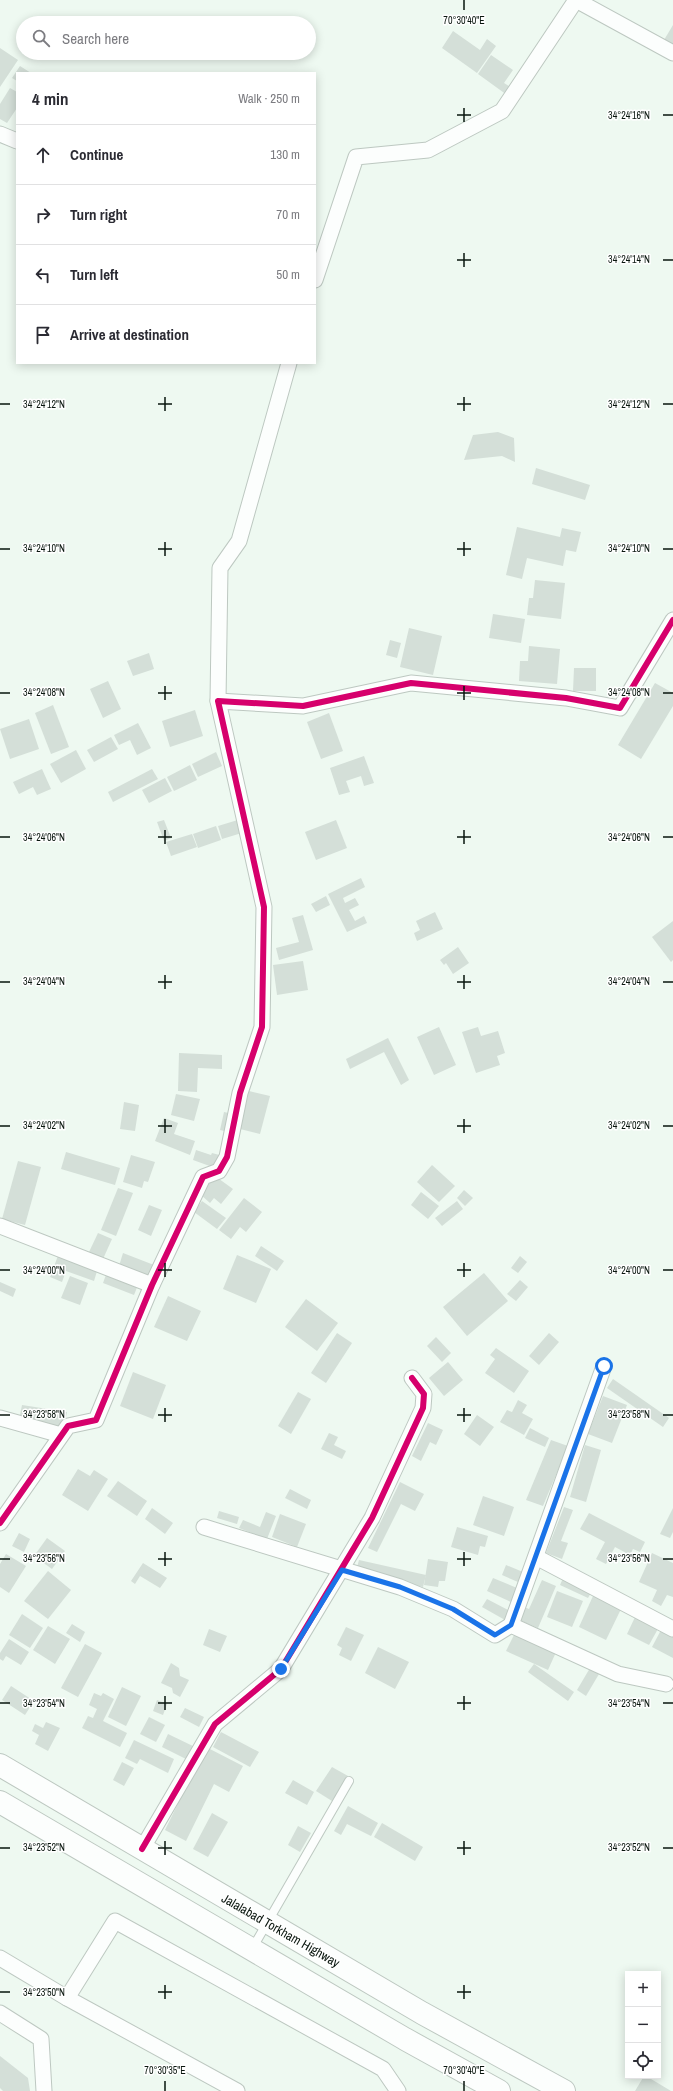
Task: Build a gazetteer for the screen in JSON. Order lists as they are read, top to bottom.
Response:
{
  "streets": {
    "highway": ["Jalalabad Torkham Highway"]
  },
  "page": {
    "search": "Search here",
    "heading": ["4 min", "Walk · 250 m"],
    "list": [
      ["Continue", "130 m"],
      ["Turn right", "70 m"],
      ["Turn left", "50 m"],
      "Arrive at destination"
    ],
    "map_buttons": ["+", "−"]
  },
  "coordinates": [
    "70°30'40\"E",
    "34°24'16\"N",
    "34°24'14\"N",
    "34°24'12\"N",
    "34°24'10\"N",
    "34°24'08\"N",
    "34°24'06\"N",
    "34°24'04\"N",
    "34°24'02\"N",
    "34°24'00\"N",
    "34°23'58\"N",
    "34°23'56\"N",
    "34°23'54\"N",
    "34°23'52\"N",
    "34°23'50\"N",
    "70°30'35\"E"
  ]
}
